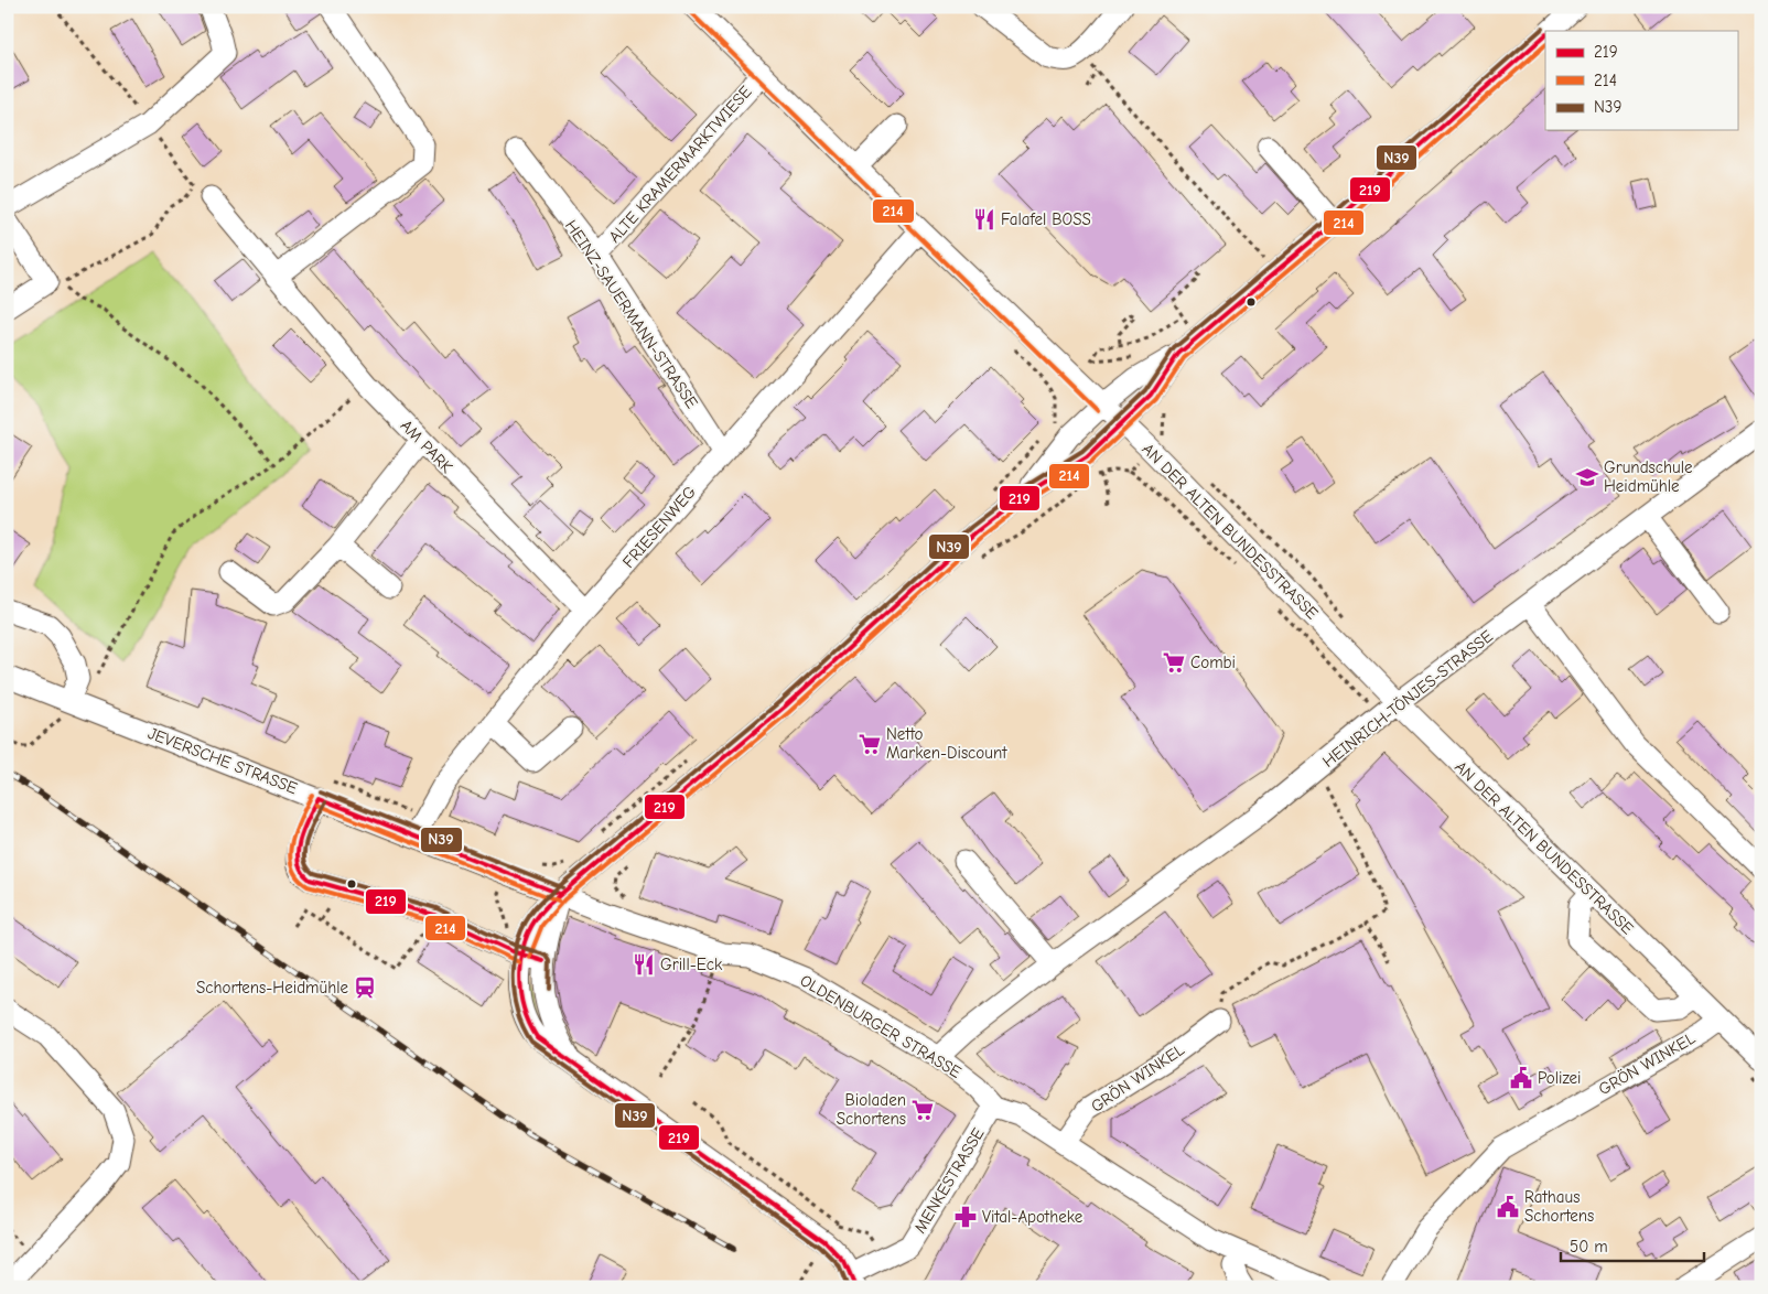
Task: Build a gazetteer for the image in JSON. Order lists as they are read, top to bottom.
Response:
{
  "streets": {
    "street": [
      "ALTE KRAMERMARKTWIESE",
      "HEINZ-SAUERMANN-STRASSE",
      "AM PARK",
      "FRIESENWEG",
      "AN DER ALTEN BUNDESSTRASSE",
      "HEINRICH-TÖNJES-STRASSE",
      "JEVERSCHE STRASSE",
      "OLDENBURGER STRASSE",
      "GRÖN WINKEL",
      "MENKESTRASSE"
    ]
  },
  "crossings": [
    ["ALTE KRAMERMARKTWIESE", "HEINZ-SAUERMANN-STRASSE"],
    ["ALTE KRAMERMARKTWIESE", "AN DER ALTEN BUNDESSTRASSE"],
    ["HEINZ-SAUERMANN-STRASSE", "FRIESENWEG"],
    ["AM PARK", "FRIESENWEG"],
    ["FRIESENWEG", "AN DER ALTEN BUNDESSTRASSE"],
    ["FRIESENWEG", "JEVERSCHE STRASSE"],
    ["AN DER ALTEN BUNDESSTRASSE", "HEINRICH-TÖNJES-STRASSE"],
    ["AN DER ALTEN BUNDESSTRASSE", "GRÖN WINKEL"],
    ["HEINRICH-TÖNJES-STRASSE", "OLDENBURGER STRASSE"],
    ["JEVERSCHE STRASSE", "OLDENBURGER STRASSE"],
    ["OLDENBURGER STRASSE", "GRÖN WINKEL"],
    ["OLDENBURGER STRASSE", "MENKESTRASSE"]
  ],
  "places": {
    "restaurant": ["Falafel BOSS", "Grill-Eck"],
    "school or university": ["Grundschule Heidmühle"],
    "supermarket": ["Combi", "Netto Marken-Discount", "Bioladen Schortens"],
    "station": ["Schortens-Heidmühle"],
    "public building": ["Polizei", "Rathaus Schortens"],
    "pharmacy": ["Vital-Apotheke"]
  },
  "lines": ["transit line 214", "transit line N39", "transit line 219"],
  "legend": ["219", "214", "N39"],
  "scale_bar": "50 m"
}
